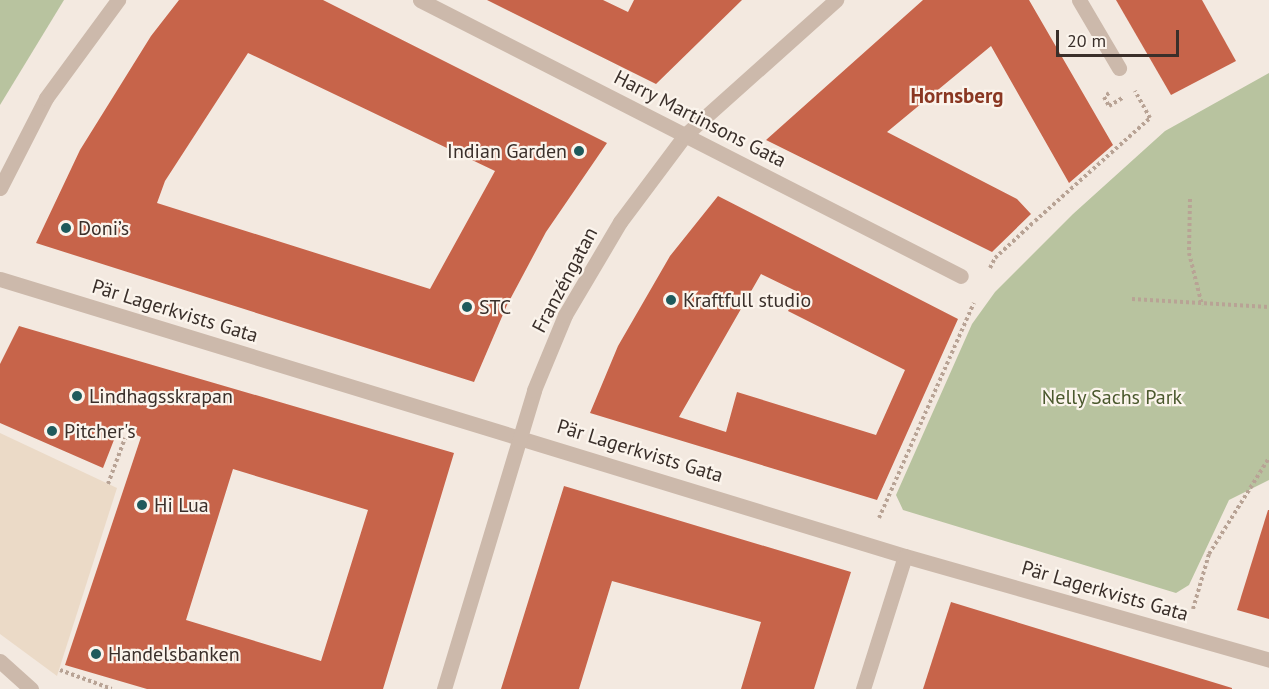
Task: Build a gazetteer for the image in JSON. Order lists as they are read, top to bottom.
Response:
{
  "streets": {
    "street": ["Harry Martinsons Gata", "Franzéngatan", "Pär Lagerkvists Gata"]
  },
  "crossings": [
    ["Harry Martinsons Gata", "Franzéngatan"],
    ["Franzéngatan", "Pär Lagerkvists Gata"]
  ],
  "districts": ["Hornsberg"],
  "parks": ["Nelly Sachs Park"],
  "places": [
    "Indian Garden",
    "Doni’s",
    "Kraftfull studio",
    "STC",
    "Lindhagsskrapan",
    "Pitcher's",
    "Hi Lua",
    "Handelsbanken"
  ],
  "scale_bar": "20 m"
}
